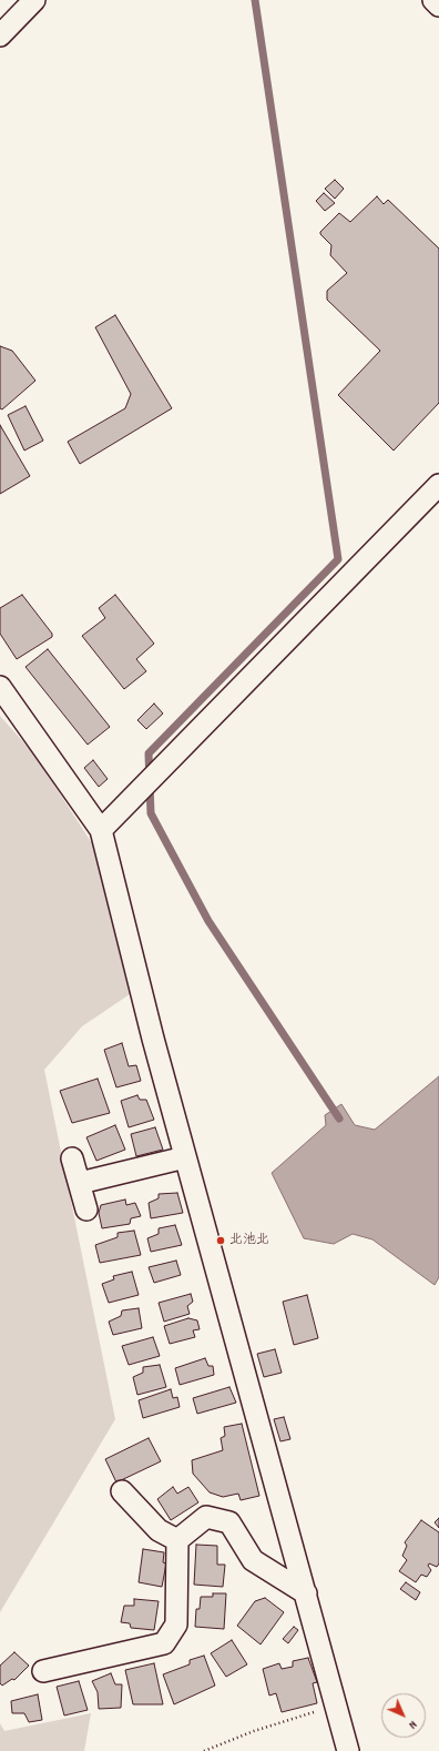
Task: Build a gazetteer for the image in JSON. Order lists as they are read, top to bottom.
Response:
{
  "places": ["北池北"],
  "north": "bottom right"
}
